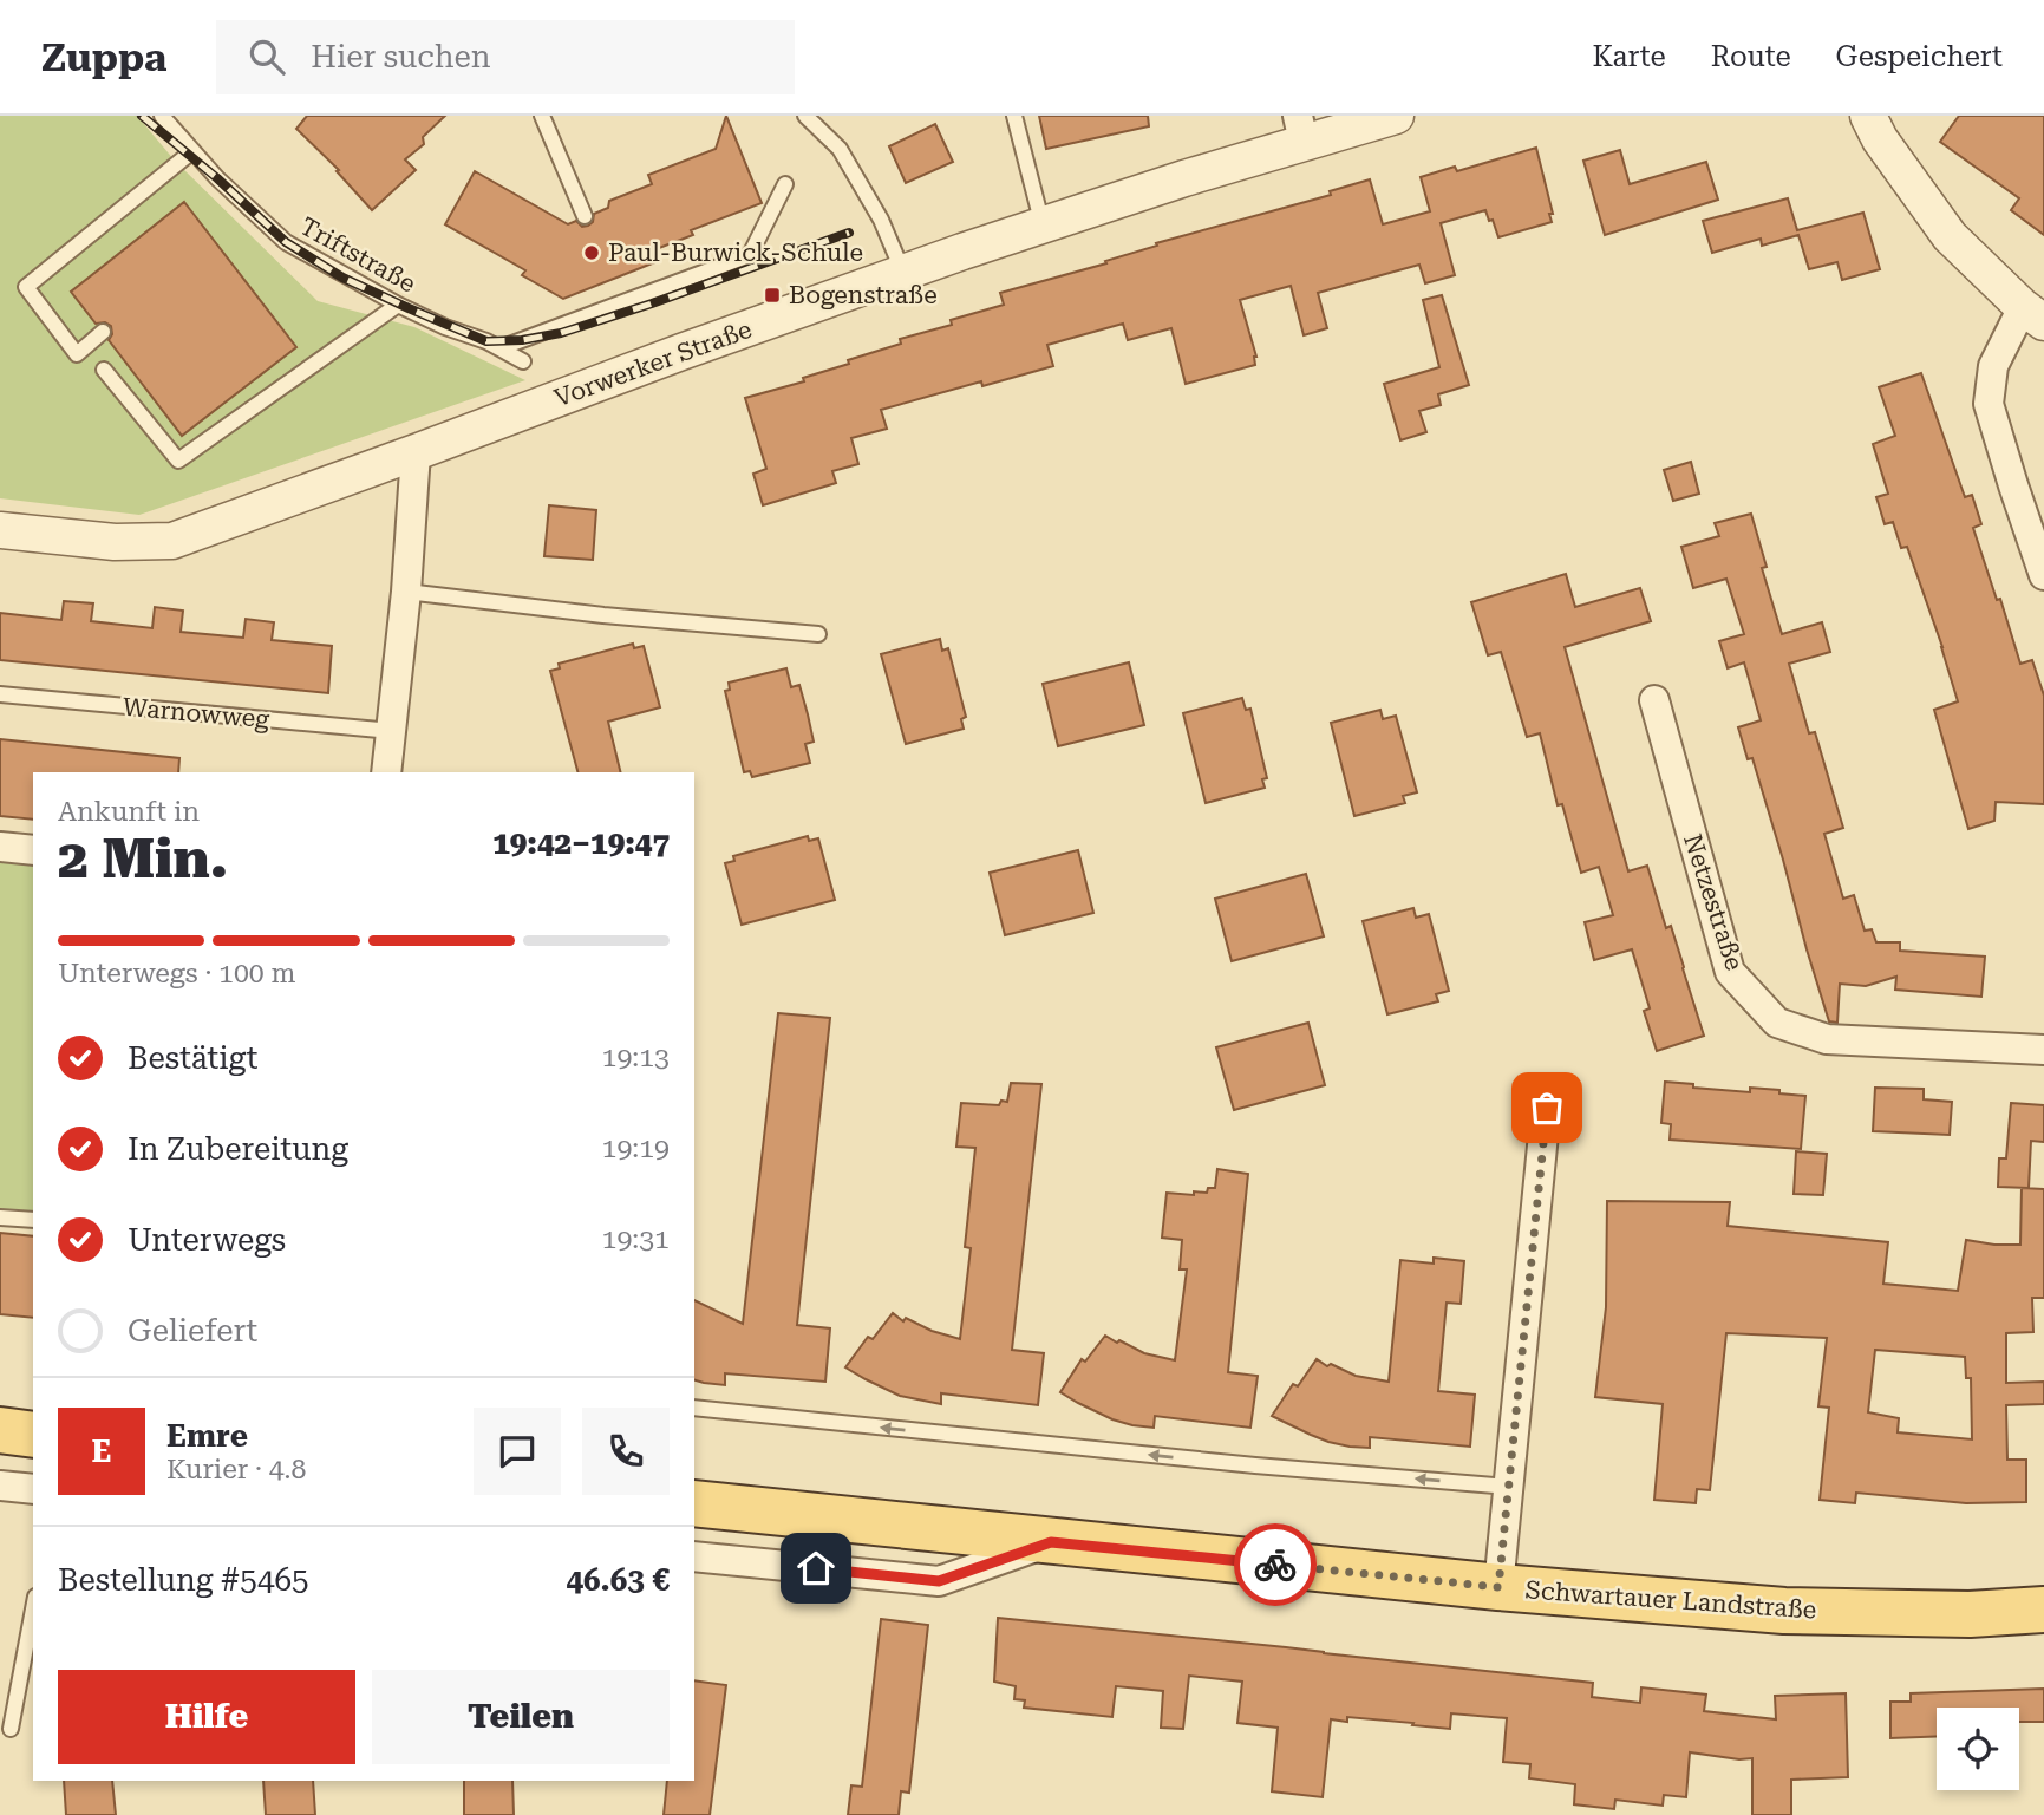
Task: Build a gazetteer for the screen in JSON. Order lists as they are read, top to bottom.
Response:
{
  "streets": {
    "main road": ["Schwartauer Landstraße"],
    "street": ["Vorwerker Straße", "Netzestraße"],
    "lane": ["Triftstraße", "Warnowweg"]
  },
  "places": {
    "other": ["Paul-Burwick-Schule"],
    "transit": ["Bogenstraße"]
  },
  "page": {
    "header": "Zuppa",
    "search": "Hier suchen",
    "nav": ["Karte", "Route", "Gespeichert"],
    "heading": ["2 Min.", "Ankunft in", "19:42–19:47"],
    "panel": [
      "Emre",
      "Kurier · 4.8",
      "Bestellung #5465",
      "46.63 €"
    ],
    "bar": "Unterwegs · 100 m",
    "list": [
      ["Bestätigt", "19:13"],
      ["In Zubereitung", "19:19"],
      ["Unterwegs", "19:31"],
      "Geliefert"
    ],
    "round": "E",
    "buttons": ["Hilfe", "Teilen"]
  }
}
